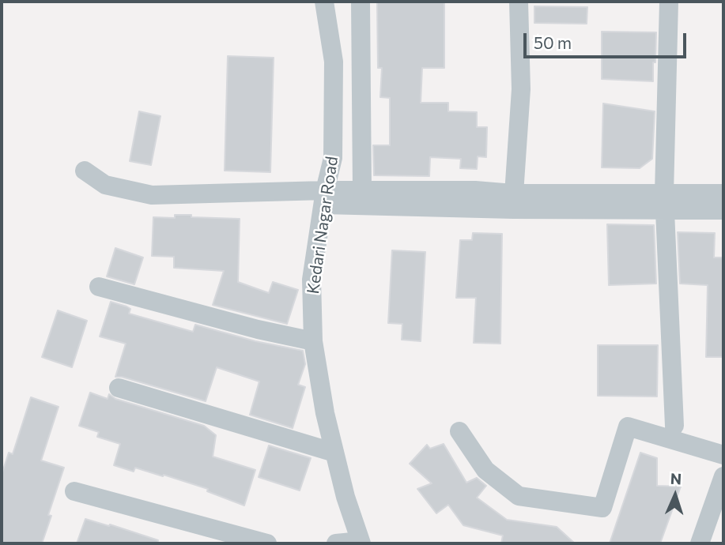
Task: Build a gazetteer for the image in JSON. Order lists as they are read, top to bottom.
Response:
{
  "streets": {
    "street": ["Kedari Nagar Road"]
  },
  "scale_bar": "50 m",
  "north": "top"
}
